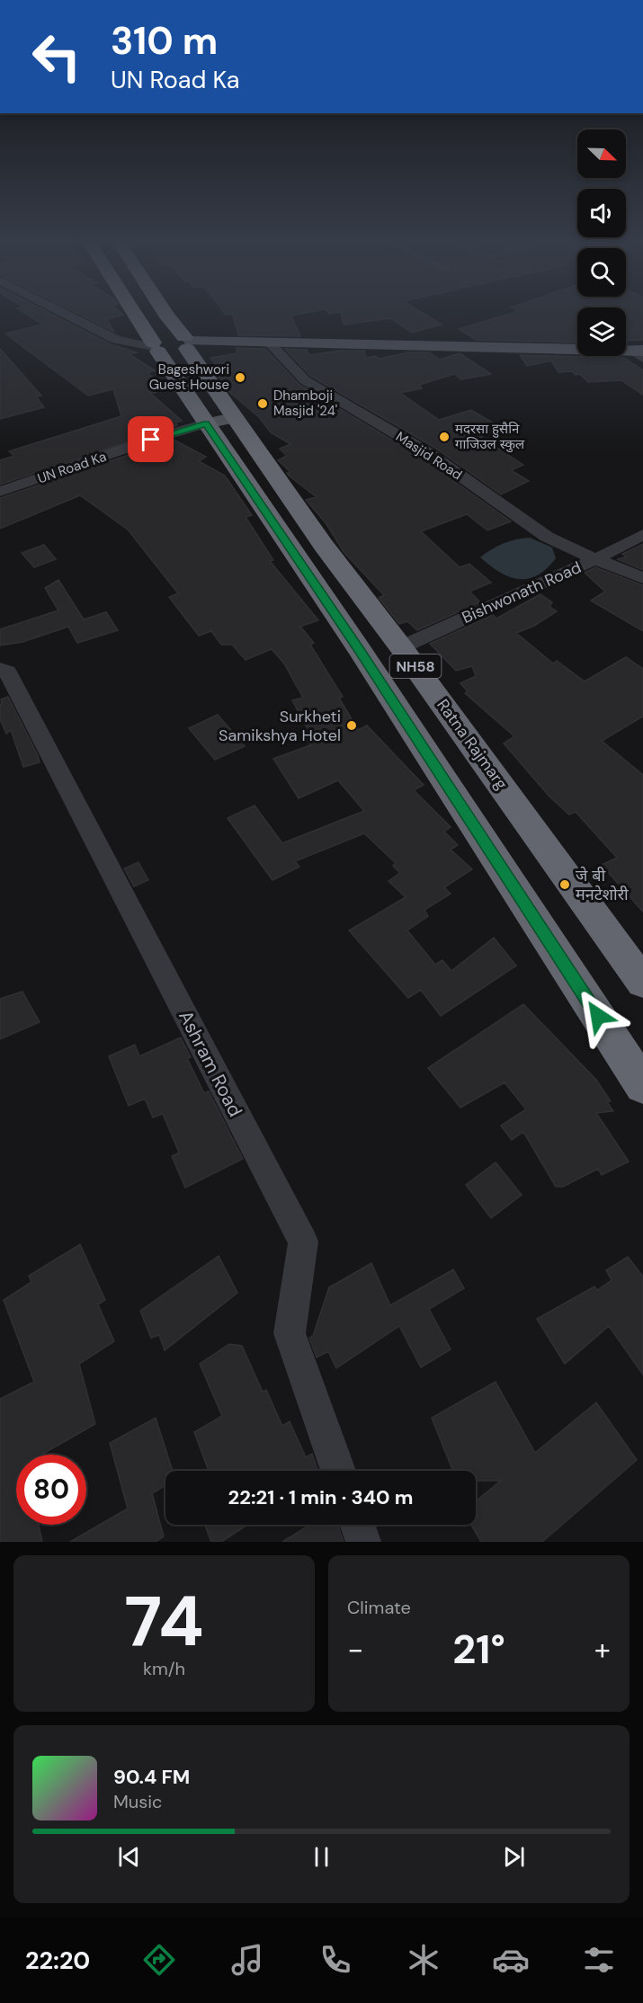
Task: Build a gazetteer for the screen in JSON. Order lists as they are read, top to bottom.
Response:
{
  "streets": {
    "highway": ["NH58", "Ratna Rajmarg"],
    "street": [
      "Masjid Road",
      "UN Road Ka",
      "Bishwonath Road",
      "Ashram Road"
    ]
  },
  "crossings": [
    ["Masjid Road", "Bishwonath Road"],
    ["UN Road Ka", "NH58"],
    ["Bishwonath Road", "Ratna Rajmarg"]
  ],
  "places": [
    "Bageshwori Guest House",
    "Dhamboji Masjid '24'",
    "मदरसा हुसैनि गाजिउल स्कुल",
    "Surkheti Samikshya Hotel",
    "जे बी मनटेशोरी"
  ],
  "north": "bottom right",
  "page": {
    "turn": ["310 m", "UN Road Ka"],
    "limit": "80",
    "trip": "22:21 · 1 min · 340 m",
    "tile": [
      ["74", "km/h"],
      "Climate"
    ],
    "heat": ["−", "21°", "+"],
    "song": ["90.4 FM", "Music"],
    "tabs": "22:20"
  }
}
